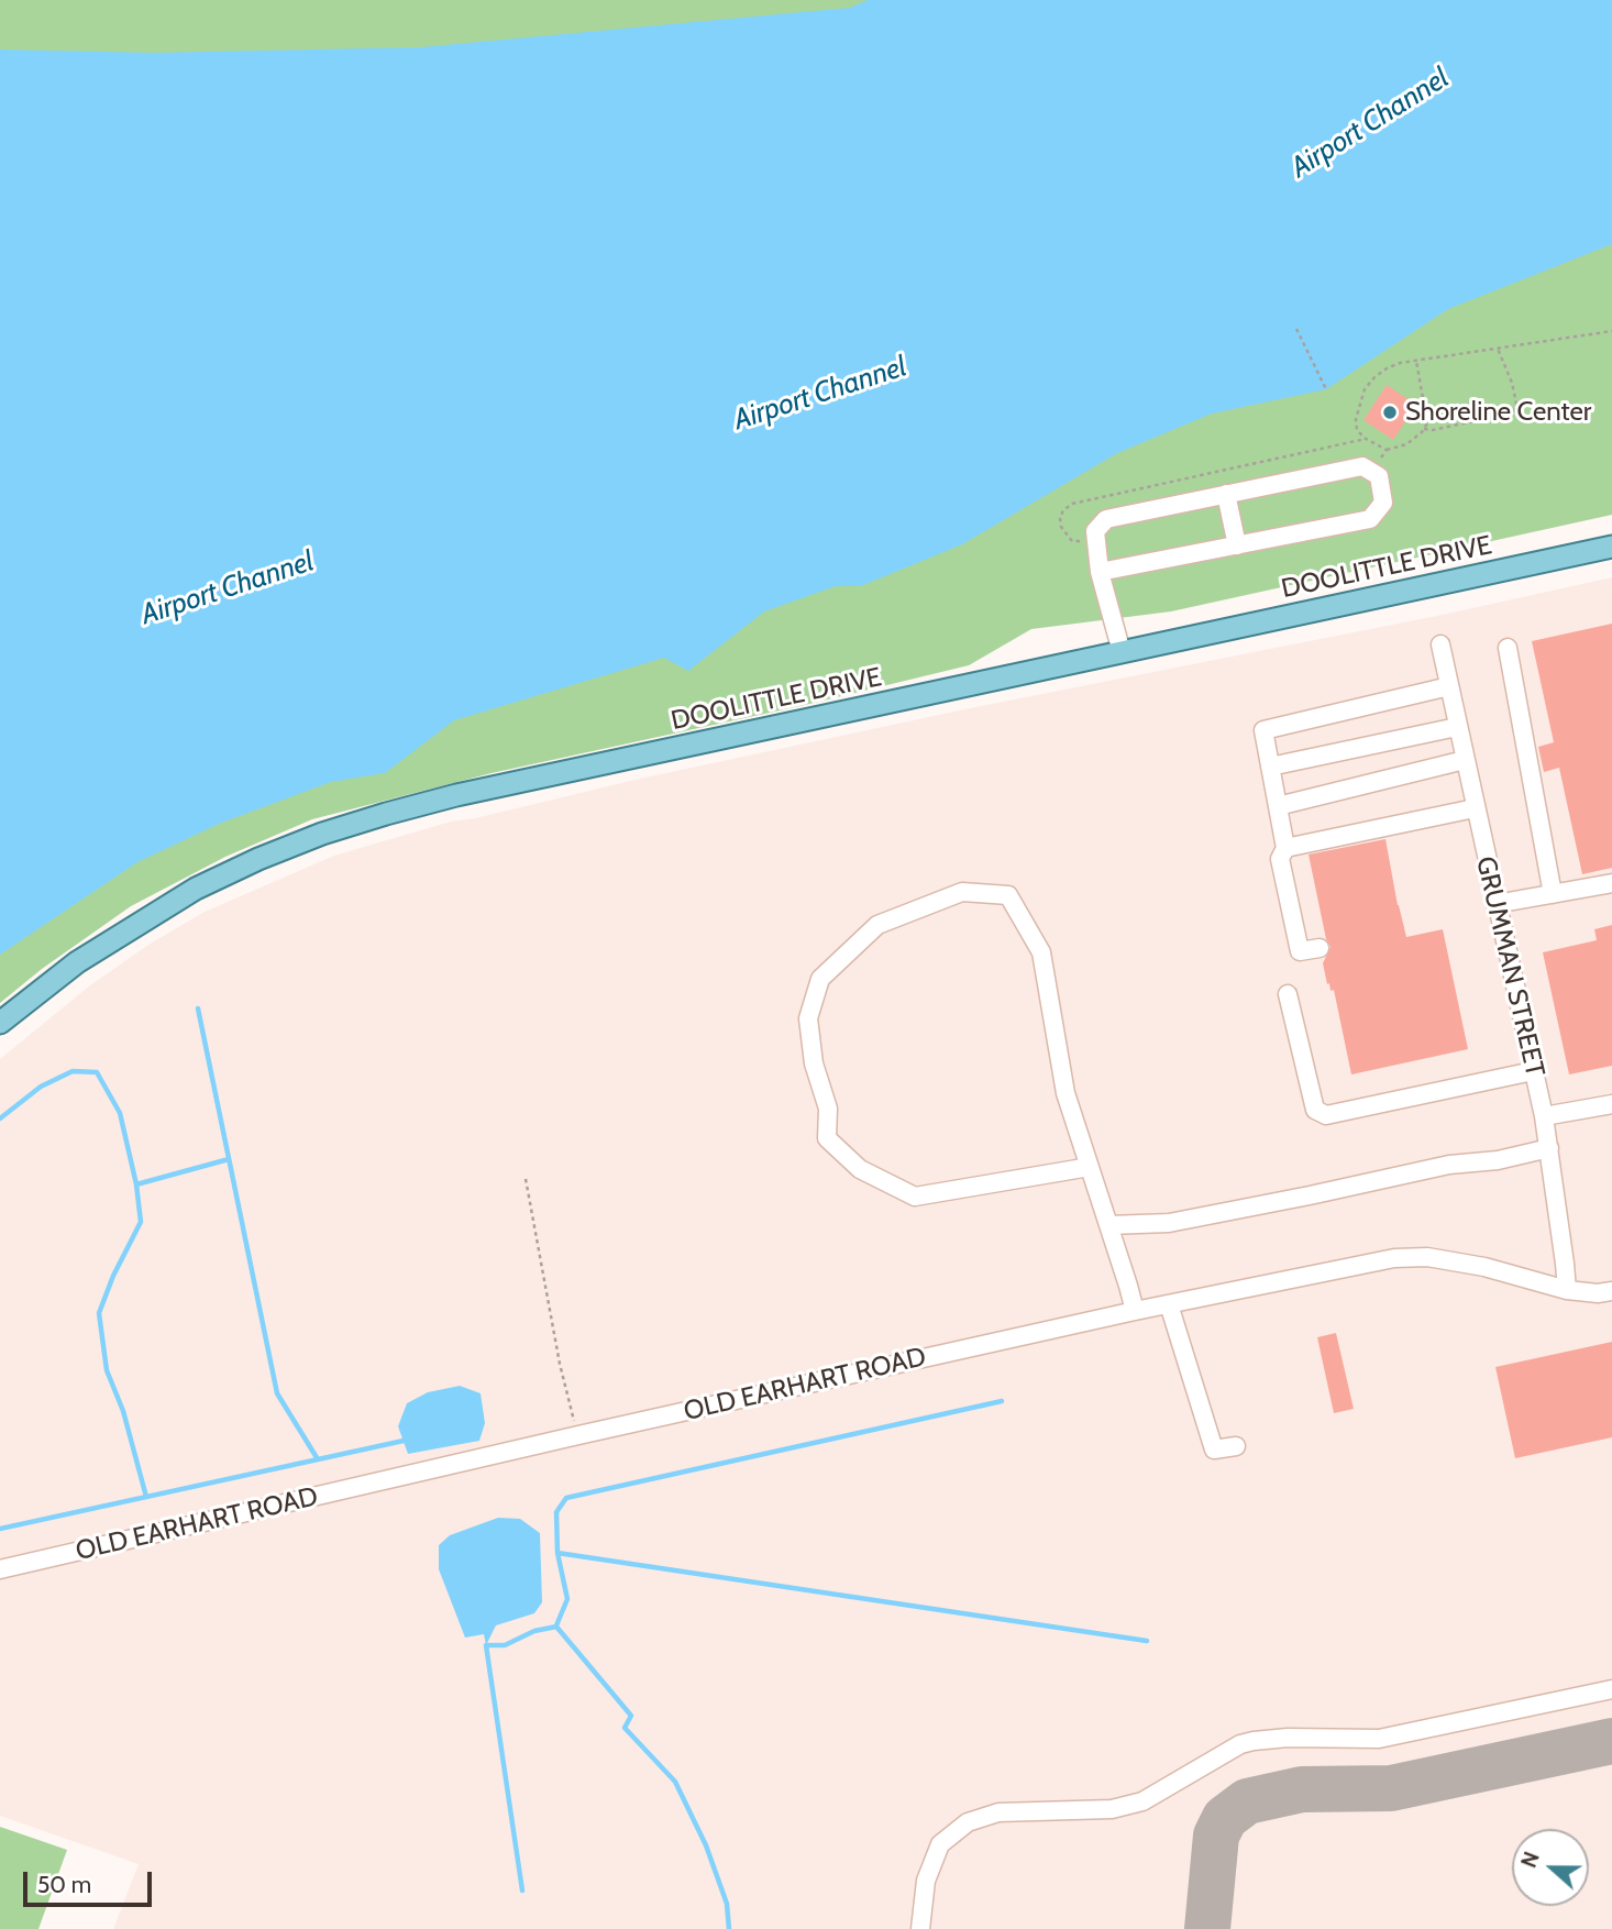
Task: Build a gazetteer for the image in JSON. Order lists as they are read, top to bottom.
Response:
{
  "streets": {
    "main road": ["DOOLITTLE DRIVE"],
    "street": ["GRUMMAN STREET", "OLD EARHART ROAD"]
  },
  "crossings": [
    ["GRUMMAN STREET", "OLD EARHART ROAD"]
  ],
  "water": ["Airport Channel"],
  "places": ["Shoreline Center"],
  "scale_bar": "50 m",
  "north": "left"
}
